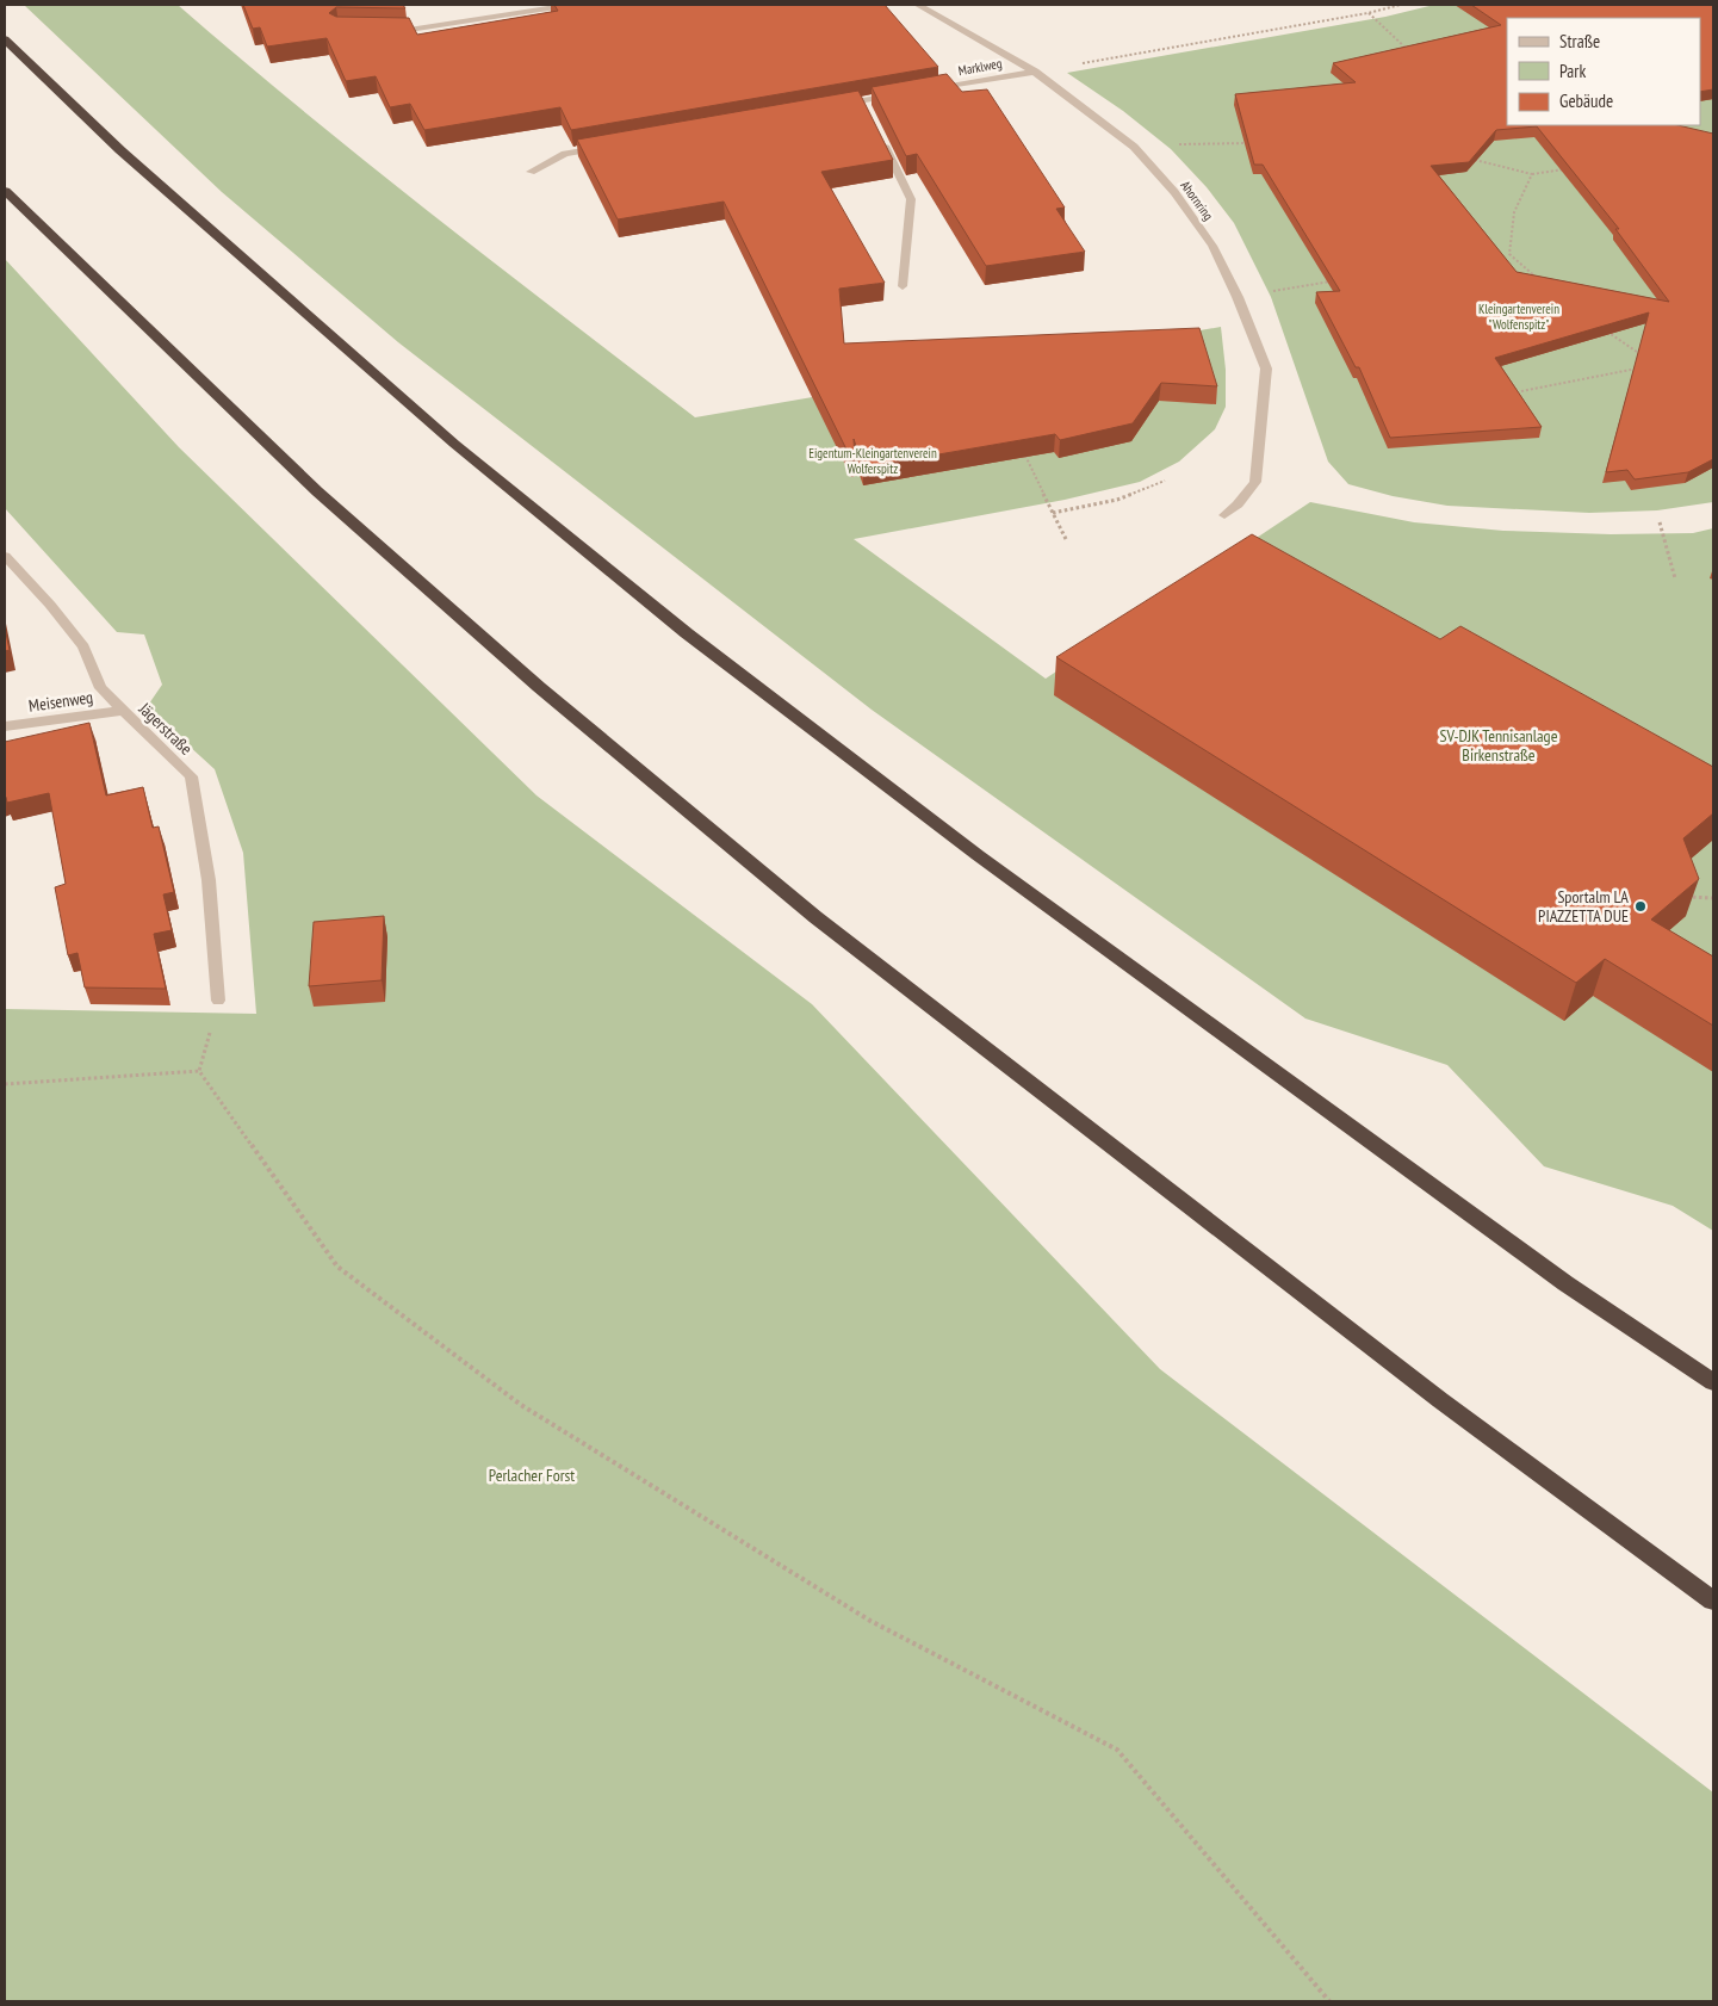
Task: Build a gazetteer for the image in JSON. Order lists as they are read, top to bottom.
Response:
{
  "streets": {
    "street": [
      "Marklweg",
      "Ahornring",
      "Meisenweg",
      "Jägerstraße"
    ]
  },
  "crossings": [
    ["Marklweg", "Ahornring"],
    ["Meisenweg", "Jägerstraße"]
  ],
  "parks": [
    "Kleingartenverein \"Wolfenspitz\"",
    "Eigentum-Kleingartenverein Wolferspitz",
    "SV-DJK Tennisanlage Birkenstraße",
    "Perlacher Forst"
  ],
  "places": ["Sportalm LA PIAZZETTA DUE"],
  "legend": ["Straße", "Park", "Gebäude"]
}
